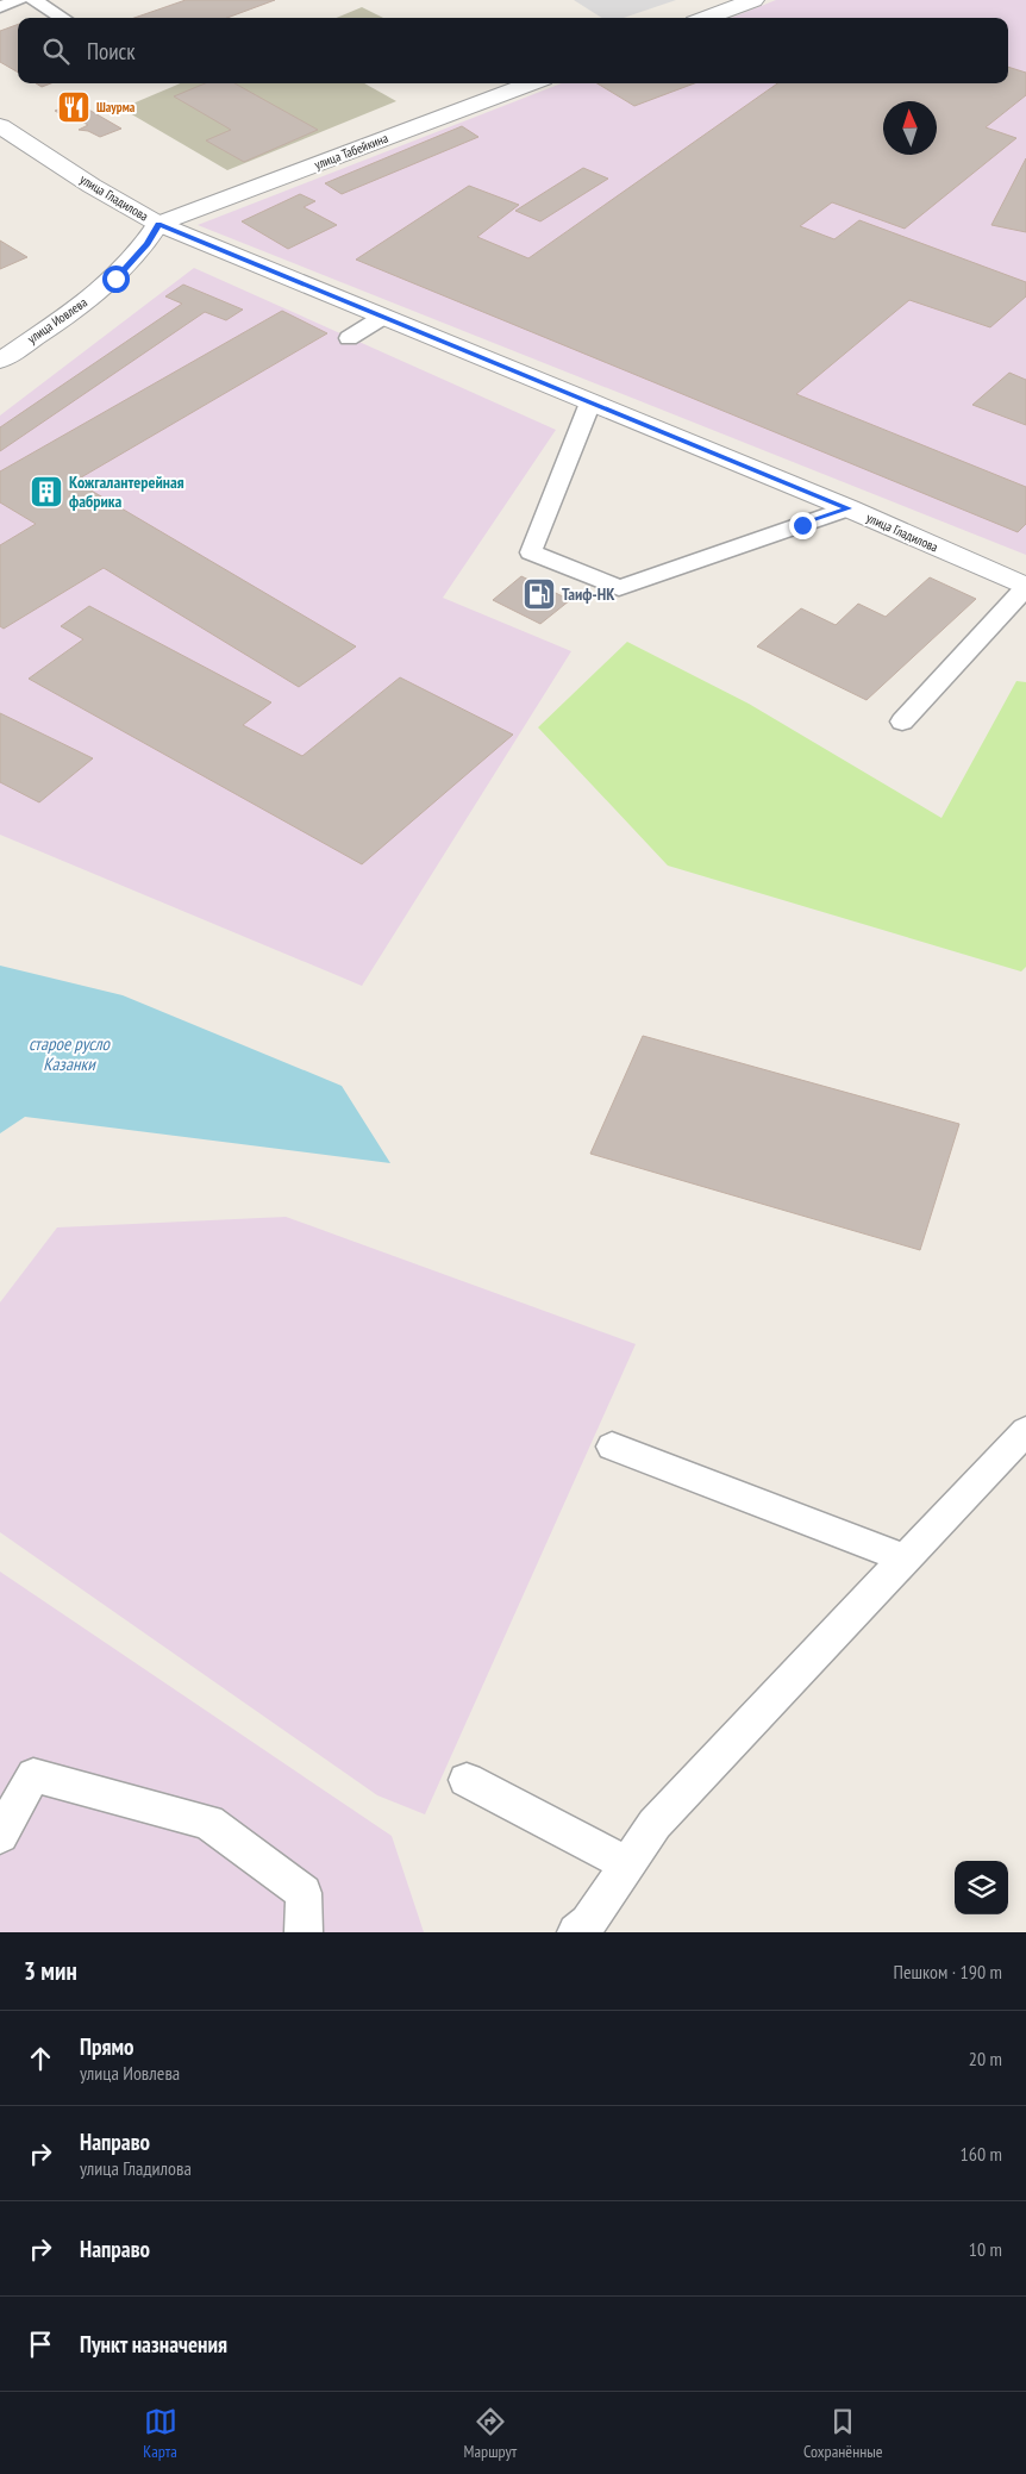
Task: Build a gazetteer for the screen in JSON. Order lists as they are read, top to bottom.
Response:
{
  "streets": {
    "street": ["улица Табейкина", "улица Гладилова", "улица Иовлева"]
  },
  "crossings": [
    ["улица Табейкина", "улица Гладилова"],
    ["улица Табейкина", "улица Иовлева"],
    ["улица Гладилова", "улица Иовлева"]
  ],
  "water": ["старое русло Казанки"],
  "places": {
    "restaurant": ["Шаурма"],
    "building": ["Кожгалантерейная фабрика"],
    "fuel station": ["Таиф-НК"]
  },
  "north": "top",
  "page": {
    "search": "Поиск",
    "heading": ["3 мин", "Пешком · 190 m"],
    "list": [
      ["Прямо", "улица Иовлева", "20 m"],
      ["Направо", "улица Гладилова", "160 m"],
      ["Направо", "10 m"],
      "Пункт назначения"
    ],
    "nav": ["Карта", "Маршрут", "Сохранённые"]
  }
}
